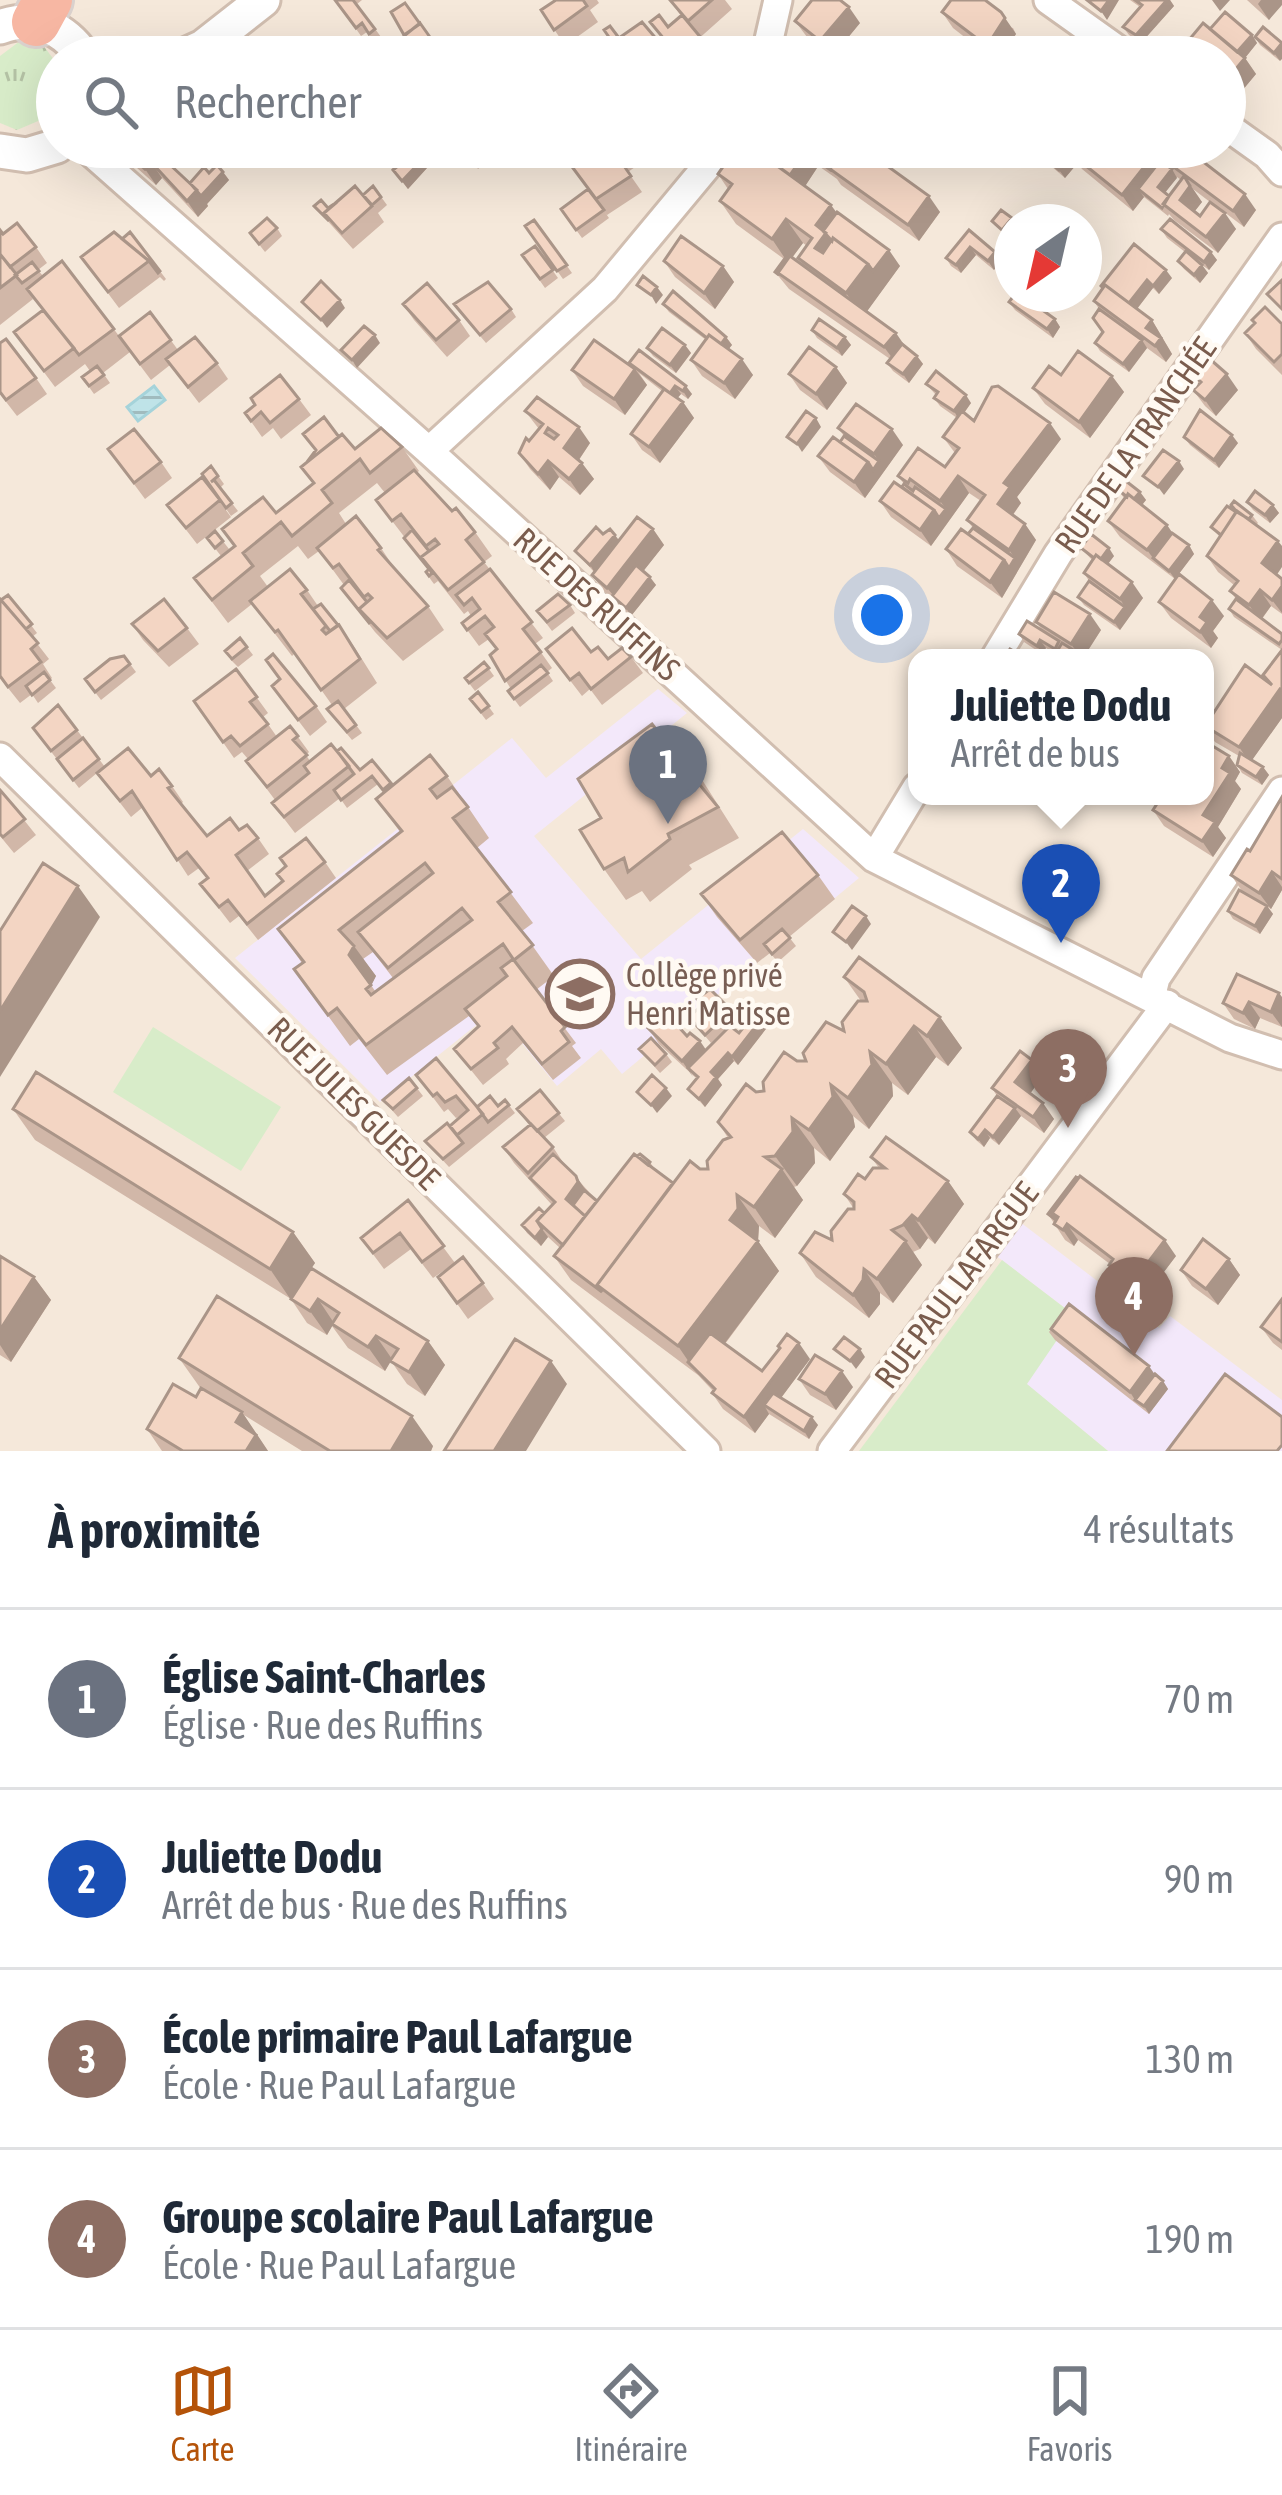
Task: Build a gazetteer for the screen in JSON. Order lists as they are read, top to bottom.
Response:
{
  "streets": {
    "street": [
      "RUE DE LA TRANCHÉE",
      "RUE DES RUFFINS",
      "RUE JULES GUESDE",
      "RUE PAUL LAFARGUE"
    ]
  },
  "crossings": [
    ["RUE DES RUFFINS", "RUE PAUL LAFARGUE"]
  ],
  "places": {
    "school or university": ["Collège privé Henri Matisse"]
  },
  "north": "bottom left",
  "page": {
    "search": "Rechercher",
    "popup": ["Juliette Dodu", "Arrêt de bus"],
    "pins": [
      "1",
      "2",
      "3",
      "4"
    ],
    "heading": ["À proximité", "4 résultats"],
    "list": [
      {
        "mark": "1",
        "name": "Église Saint-Charles",
        "note": "Église · Rue des Ruffins",
        "value": "70 m"
      },
      {
        "mark": "2",
        "name": "Juliette Dodu",
        "note": "Arrêt de bus · Rue des Ruffins",
        "value": "90 m"
      },
      {
        "mark": "3",
        "name": "École primaire Paul Lafargue",
        "note": "École · Rue Paul Lafargue",
        "value": "130 m"
      },
      {
        "mark": "4",
        "name": "Groupe scolaire Paul Lafargue",
        "note": "École · Rue Paul Lafargue",
        "value": "190 m"
      }
    ],
    "nav": ["Carte", "Itinéraire", "Favoris"]
  }
}
